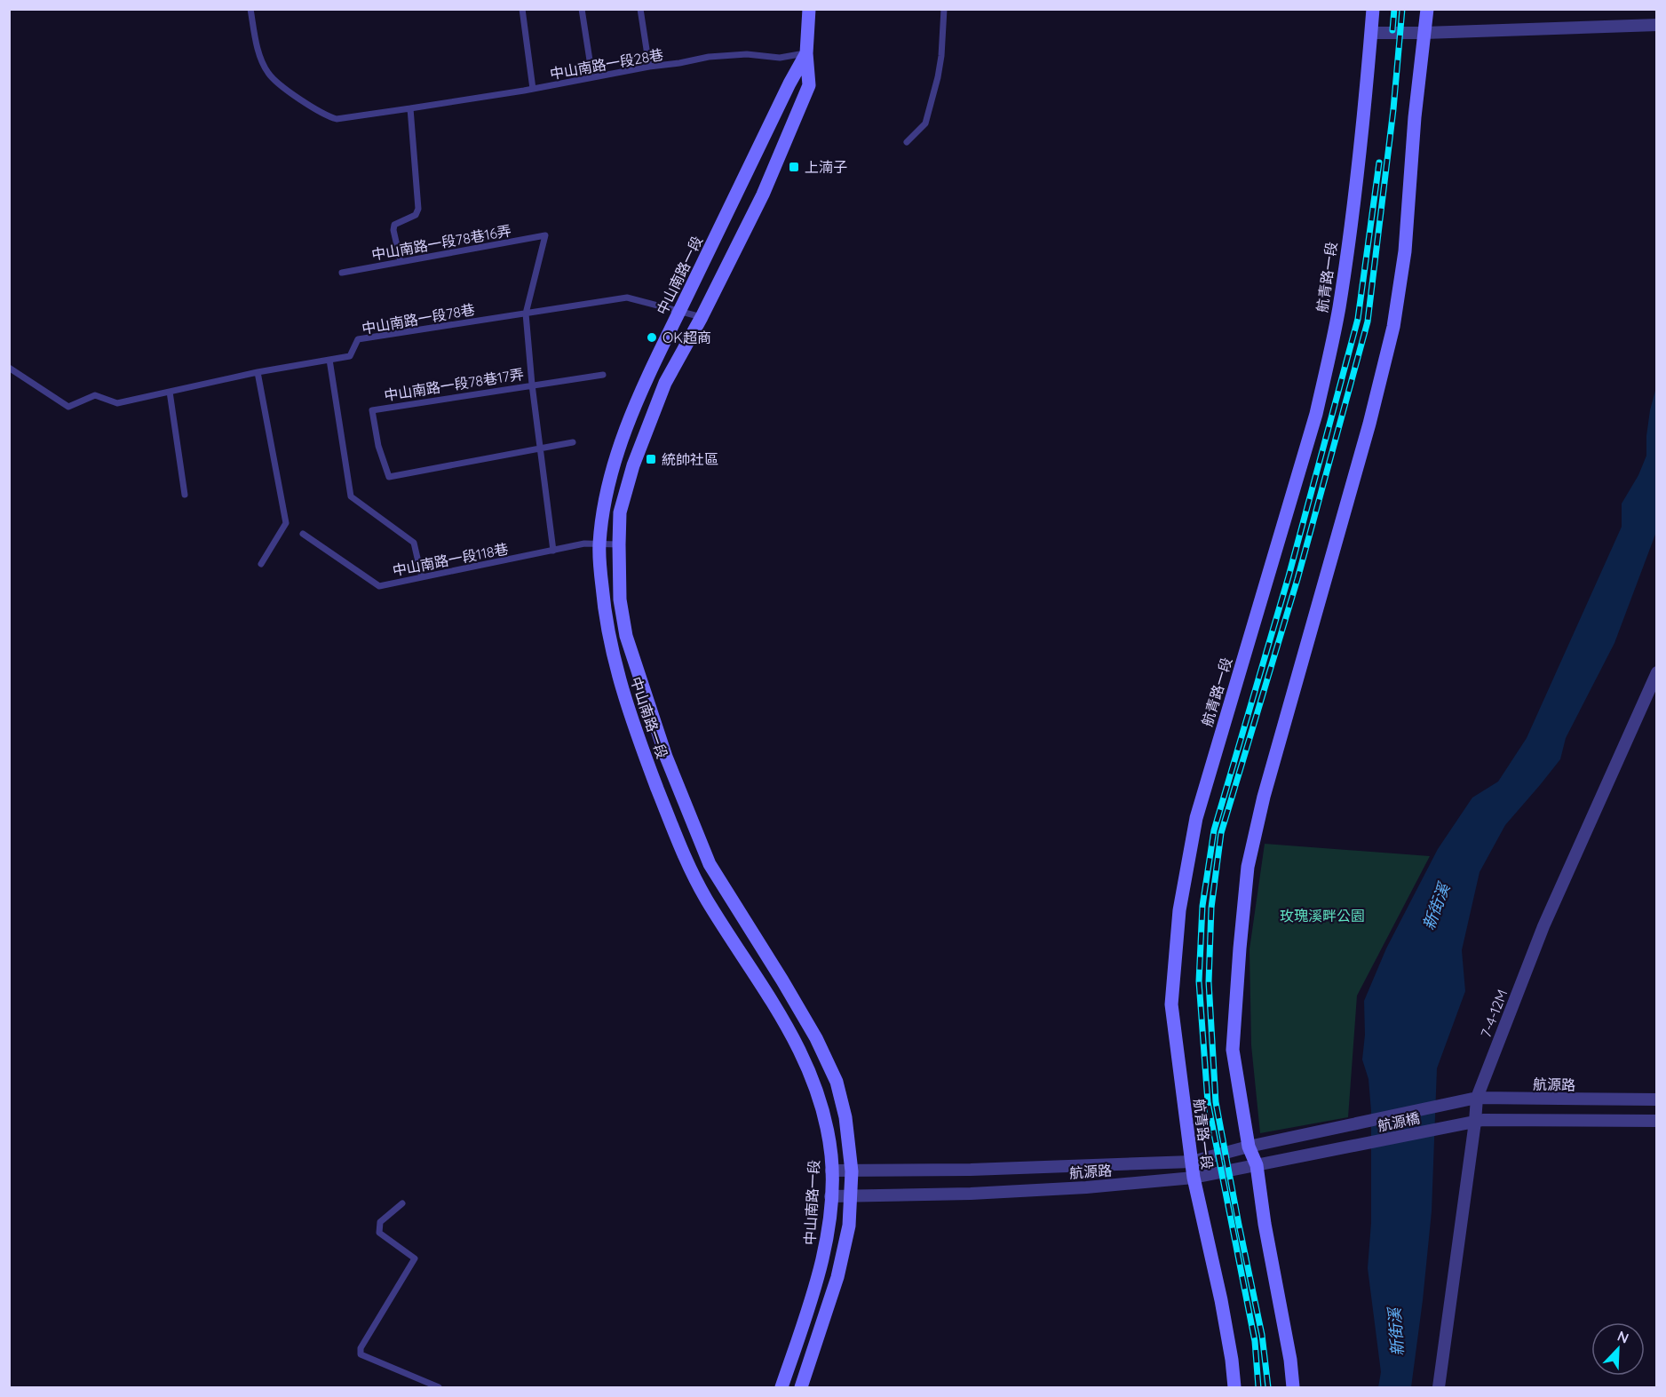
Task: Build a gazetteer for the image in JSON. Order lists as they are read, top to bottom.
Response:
{
  "streets": {
    "main road": ["中山南路一段", "航青路一段"],
    "street": ["7-4-12M", "航源路", "航源橋"],
    "lane": [
      "中山南路一段28巷",
      "中山南路一段78巷16弄",
      "中山南路一段78巷",
      "中山南路一段78巷17弄",
      "中山南路一段118巷"
    ]
  },
  "crossings": [
    ["中山南路一段28巷", "中山南路一段"],
    ["中山南路一段78巷16弄", "中山南路一段78巷"],
    ["中山南路一段", "中山南路一段78巷"],
    ["中山南路一段", "中山南路一段118巷"],
    ["中山南路一段", "航源路"],
    ["航青路一段", "航源路"],
    ["7-4-12M", "航源路"],
    ["7-4-12M", "航源橋"],
    ["航源路", "航源橋"]
  ],
  "water": ["新街溪"],
  "parks": ["玫瑰溪畔公園"],
  "places": {
    "transit": ["上湳子", "統帥社區"],
    "other": ["OK超商"]
  },
  "north": "top right"
}
